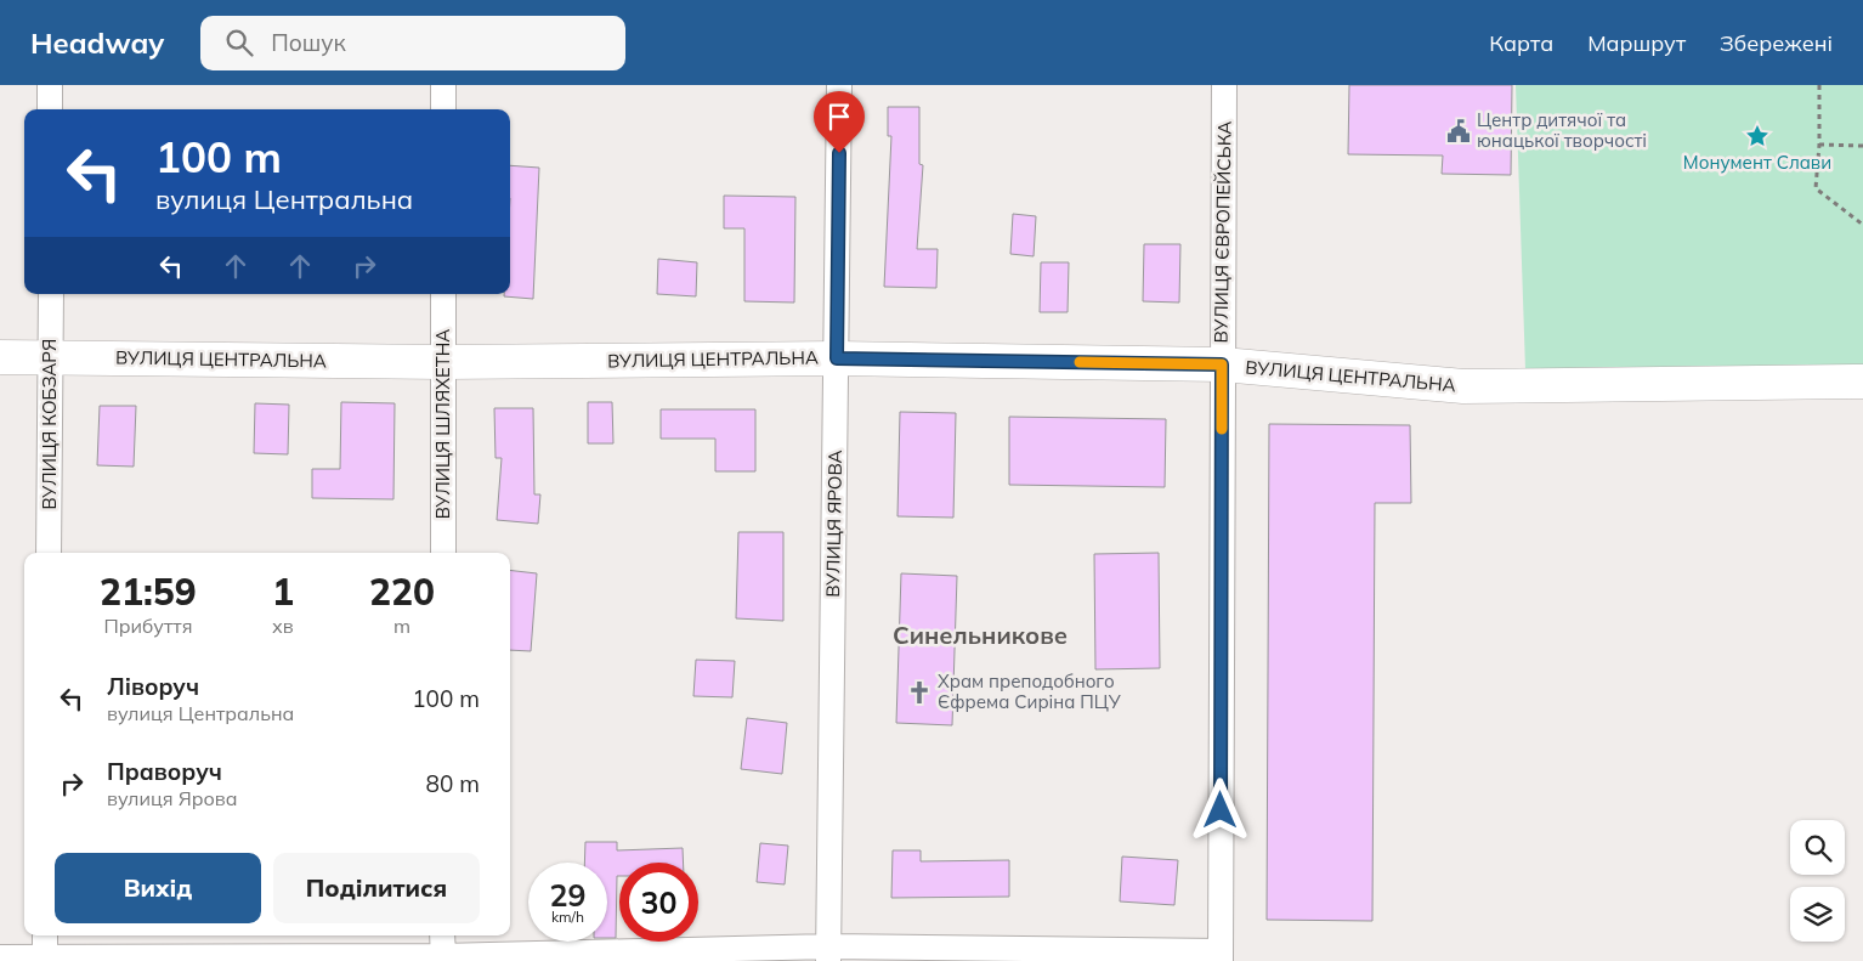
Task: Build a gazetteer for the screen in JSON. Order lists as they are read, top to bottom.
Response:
{
  "streets": {
    "main road": ["ВУЛИЦЯ ЦЕНТРАЛЬНА"],
    "street": [
      "ВУЛИЦЯ ЄВРОПЕЙСЬКА",
      "ВУЛИЦЯ КОБЗАРЯ",
      "ВУЛИЦЯ ШЛЯХЕТНА",
      "ВУЛИЦЯ ЯРОВА"
    ]
  },
  "crossings": [
    ["ВУЛИЦЯ ЄВРОПЕЙСЬКА", "ВУЛИЦЯ ЦЕНТРАЛЬНА"],
    ["ВУЛИЦЯ ЦЕНТРАЛЬНА", "ВУЛИЦЯ КОБЗАРЯ"],
    ["ВУЛИЦЯ ЦЕНТРАЛЬНА", "ВУЛИЦЯ ШЛЯХЕТНА"],
    ["ВУЛИЦЯ ЦЕНТРАЛЬНА", "ВУЛИЦЯ ЯРОВА"]
  ],
  "districts": ["Синельникове"],
  "places": {
    "public building": ["Центр дитячої та юнацької творчості"],
    "place": ["Монумент Слави"],
    "church": ["Храм преподобного Єфрема Сиріна ПЦУ"]
  },
  "page": {
    "header": "Headway",
    "search": "Пошук",
    "nav": ["Карта", "Маршрут", "Збережені"],
    "turn": ["100 m", "вулиця Центральна"],
    "eta": [
      "21:59",
      "Прибуття",
      "1",
      "хв",
      "220",
      "m"
    ],
    "list": [
      {
        "name": "Ліворуч",
        "note": "вулиця Центральна",
        "value": "100 m"
      },
      {
        "name": "Праворуч",
        "note": "вулиця Ярова",
        "value": "80 m"
      }
    ],
    "buttons": ["Вихід", "Поділитися"],
    "speed": "29 km/h",
    "limit": "30"
  }
}
